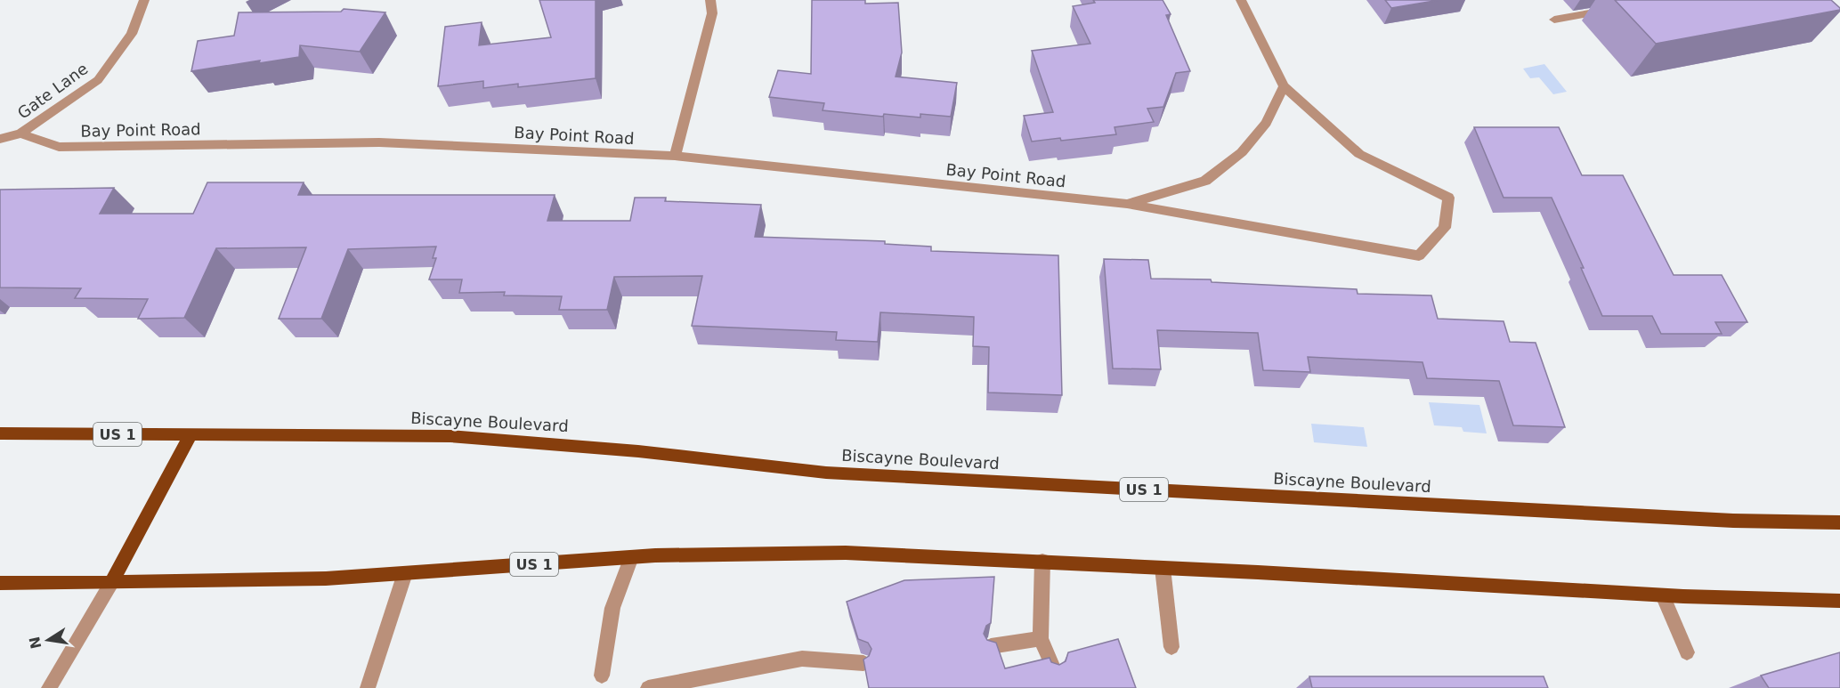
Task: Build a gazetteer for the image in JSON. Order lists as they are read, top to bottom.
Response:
{
  "streets": {
    "main road": ["Biscayne Boulevard", "US 1"],
    "street": ["Gate Lane", "Bay Point Road"]
  },
  "crossings": [
    ["Gate Lane", "Bay Point Road"]
  ],
  "north": "left"
}
